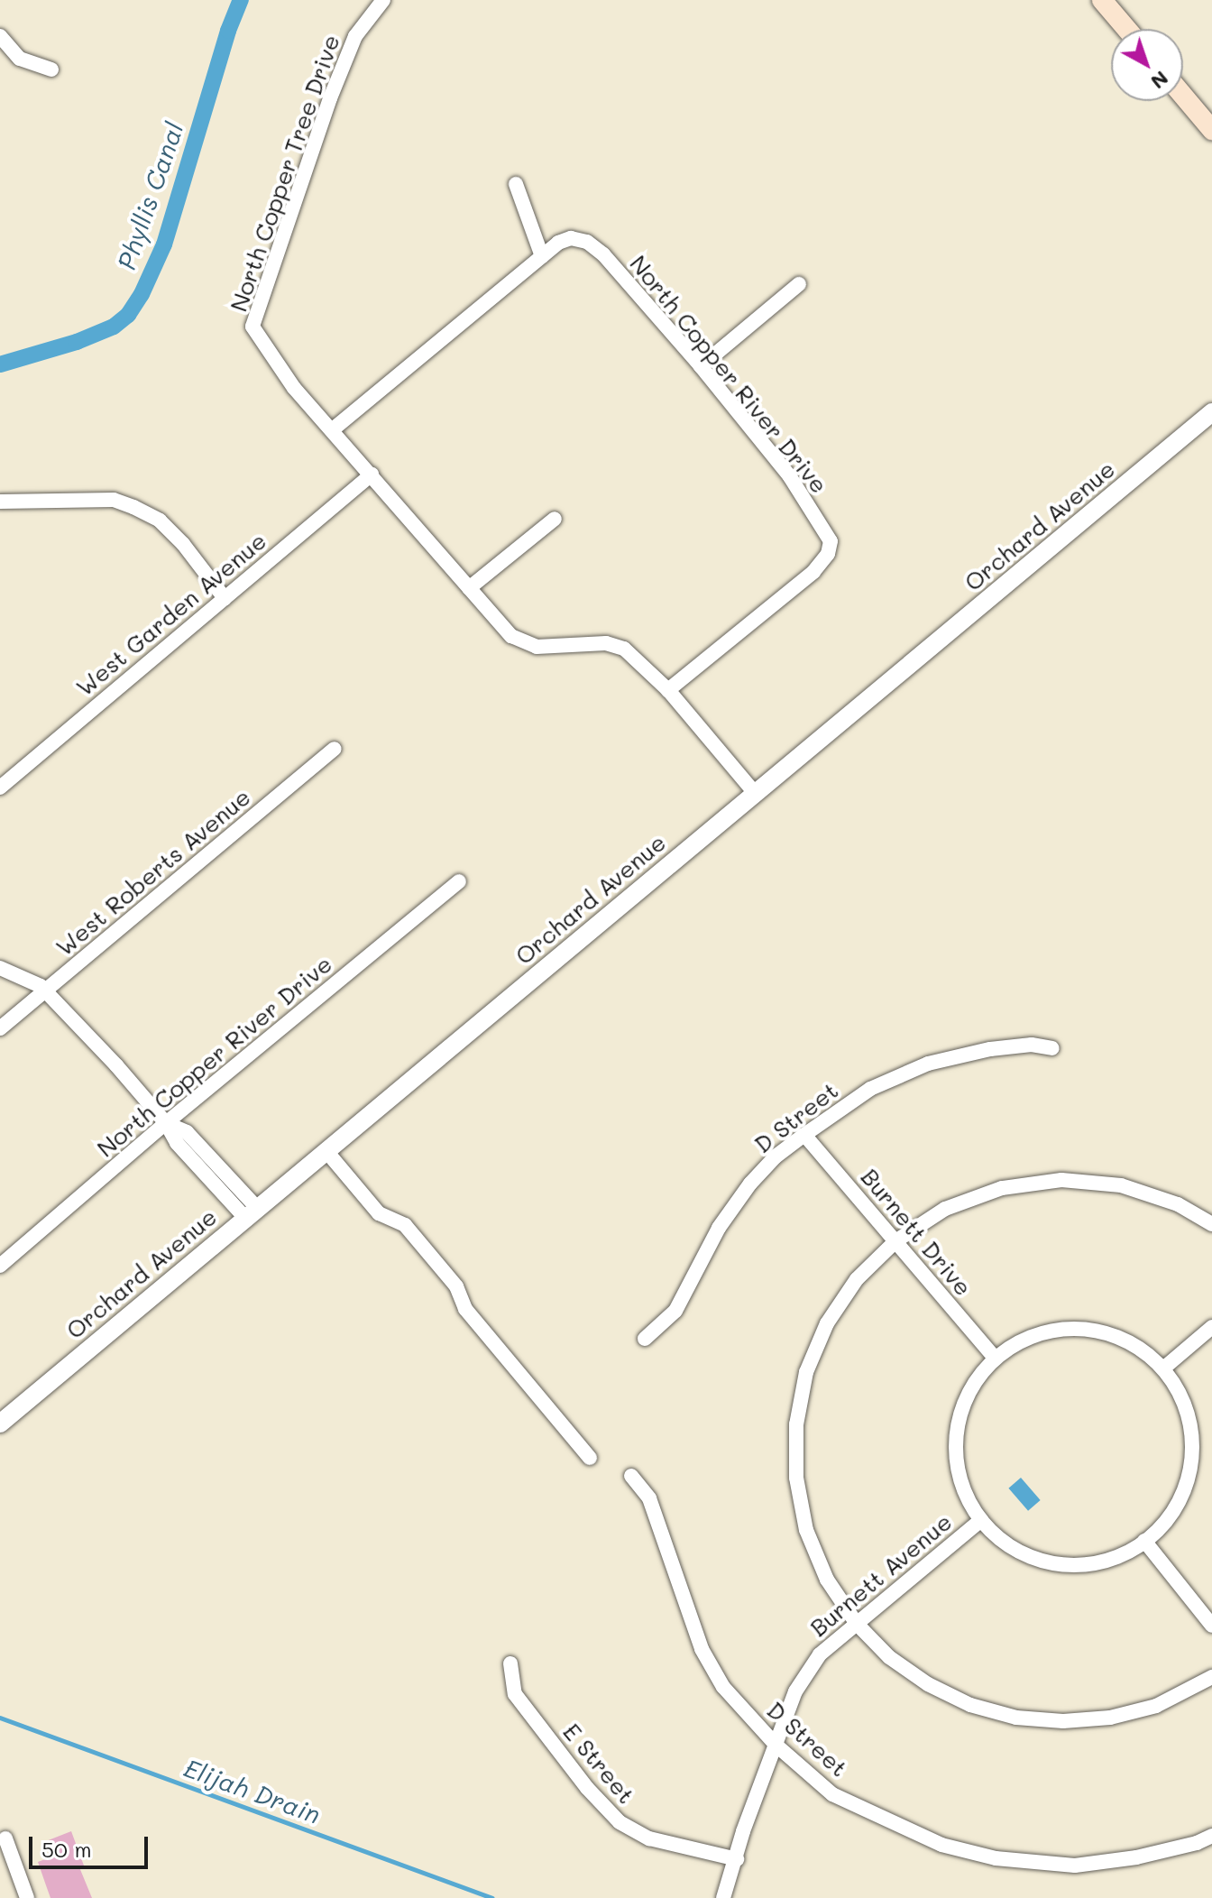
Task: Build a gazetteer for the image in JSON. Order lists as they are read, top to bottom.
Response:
{
  "streets": {
    "street": [
      "North Copper Tree Drive",
      "North Copper River Drive",
      "Orchard Avenue",
      "West Garden Avenue",
      "West Roberts Avenue",
      "D Street",
      "Burnett Drive",
      "Burnett Avenue",
      "E Street"
    ]
  },
  "crossings": [
    ["North Copper Tree Drive", "North Copper River Drive"],
    ["North Copper Tree Drive", "Orchard Avenue"],
    ["North Copper Tree Drive", "West Garden Avenue"],
    ["D Street", "Burnett Drive"],
    ["D Street", "Burnett Avenue"],
    ["Burnett Drive", "Burnett Avenue"],
    ["Burnett Avenue", "E Street"]
  ],
  "water": ["Phyllis Canal", "Elijah Drain"],
  "scale_bar": "50 m",
  "north": "bottom right"
}
